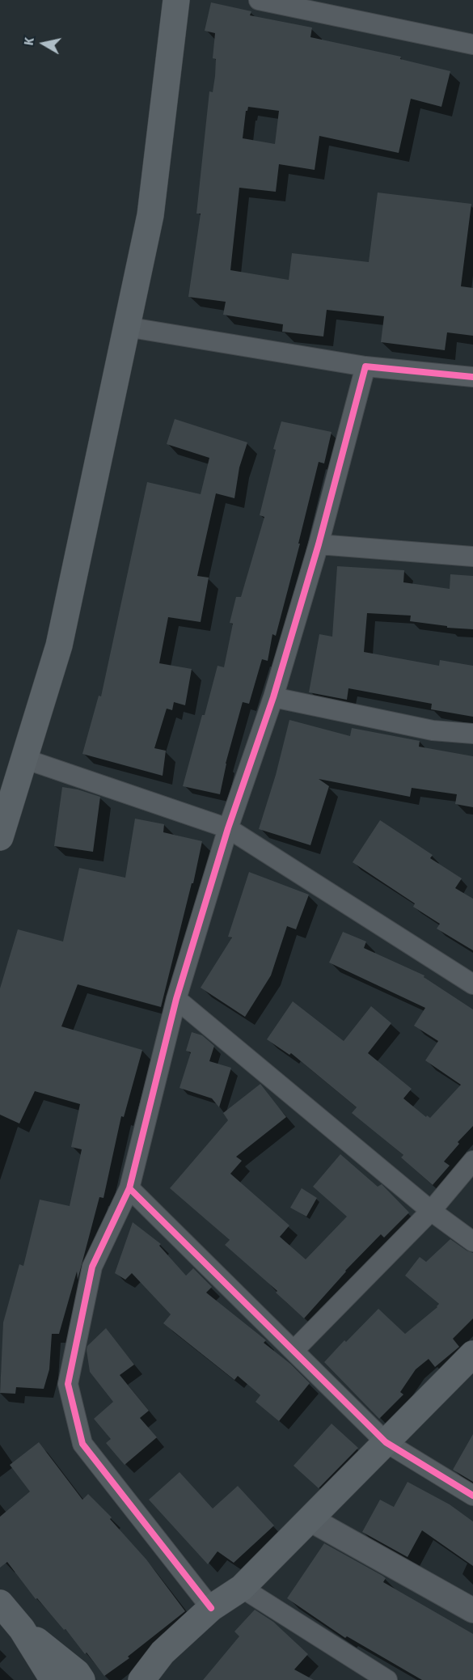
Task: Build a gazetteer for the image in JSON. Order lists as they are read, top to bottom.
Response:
{
  "north": "left"
}
